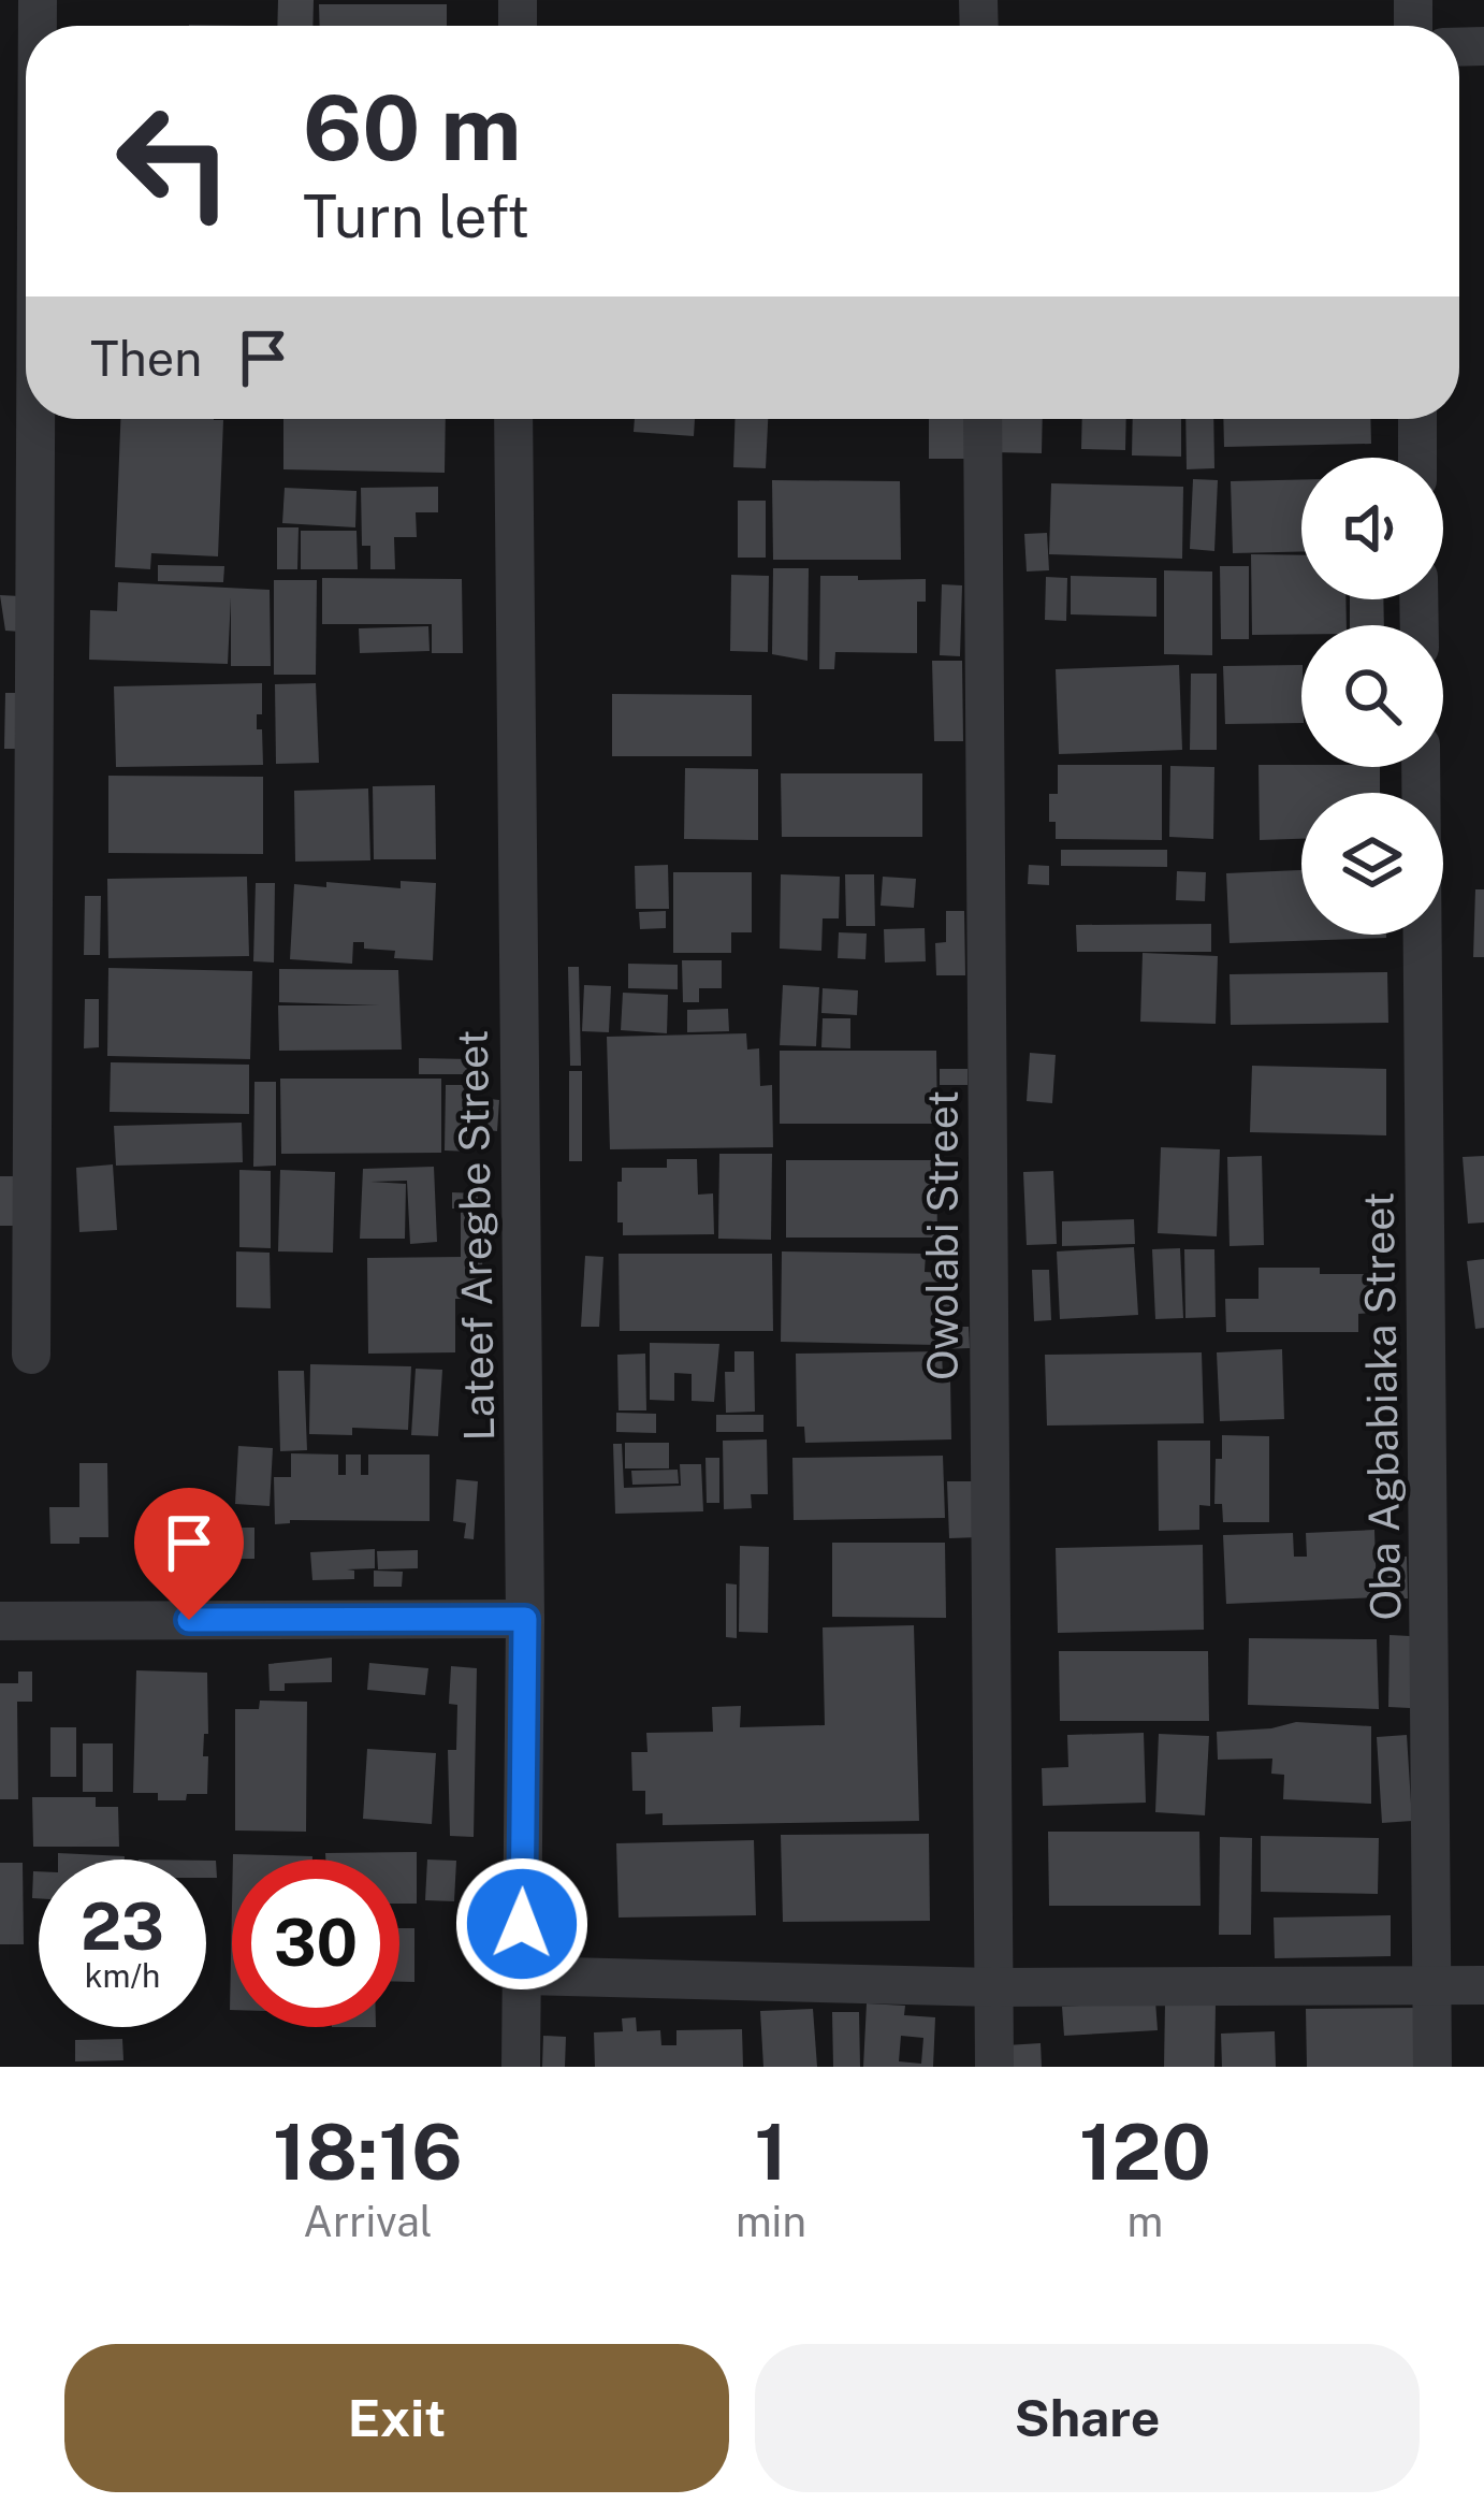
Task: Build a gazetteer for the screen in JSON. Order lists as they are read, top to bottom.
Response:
{
  "streets": {
    "street": ["Lateef Aregbe Street", "Owolabi Street", "Oba Agbabiaka Street"]
  },
  "page": {
    "turn": ["60 m", "Turn left"],
    "then": "Then",
    "speed": "23 km/h",
    "limit": "30",
    "eta": [
      "18:16",
      "Arrival",
      "1",
      "min",
      "120",
      "m"
    ],
    "buttons": ["Exit", "Share"]
  }
}
